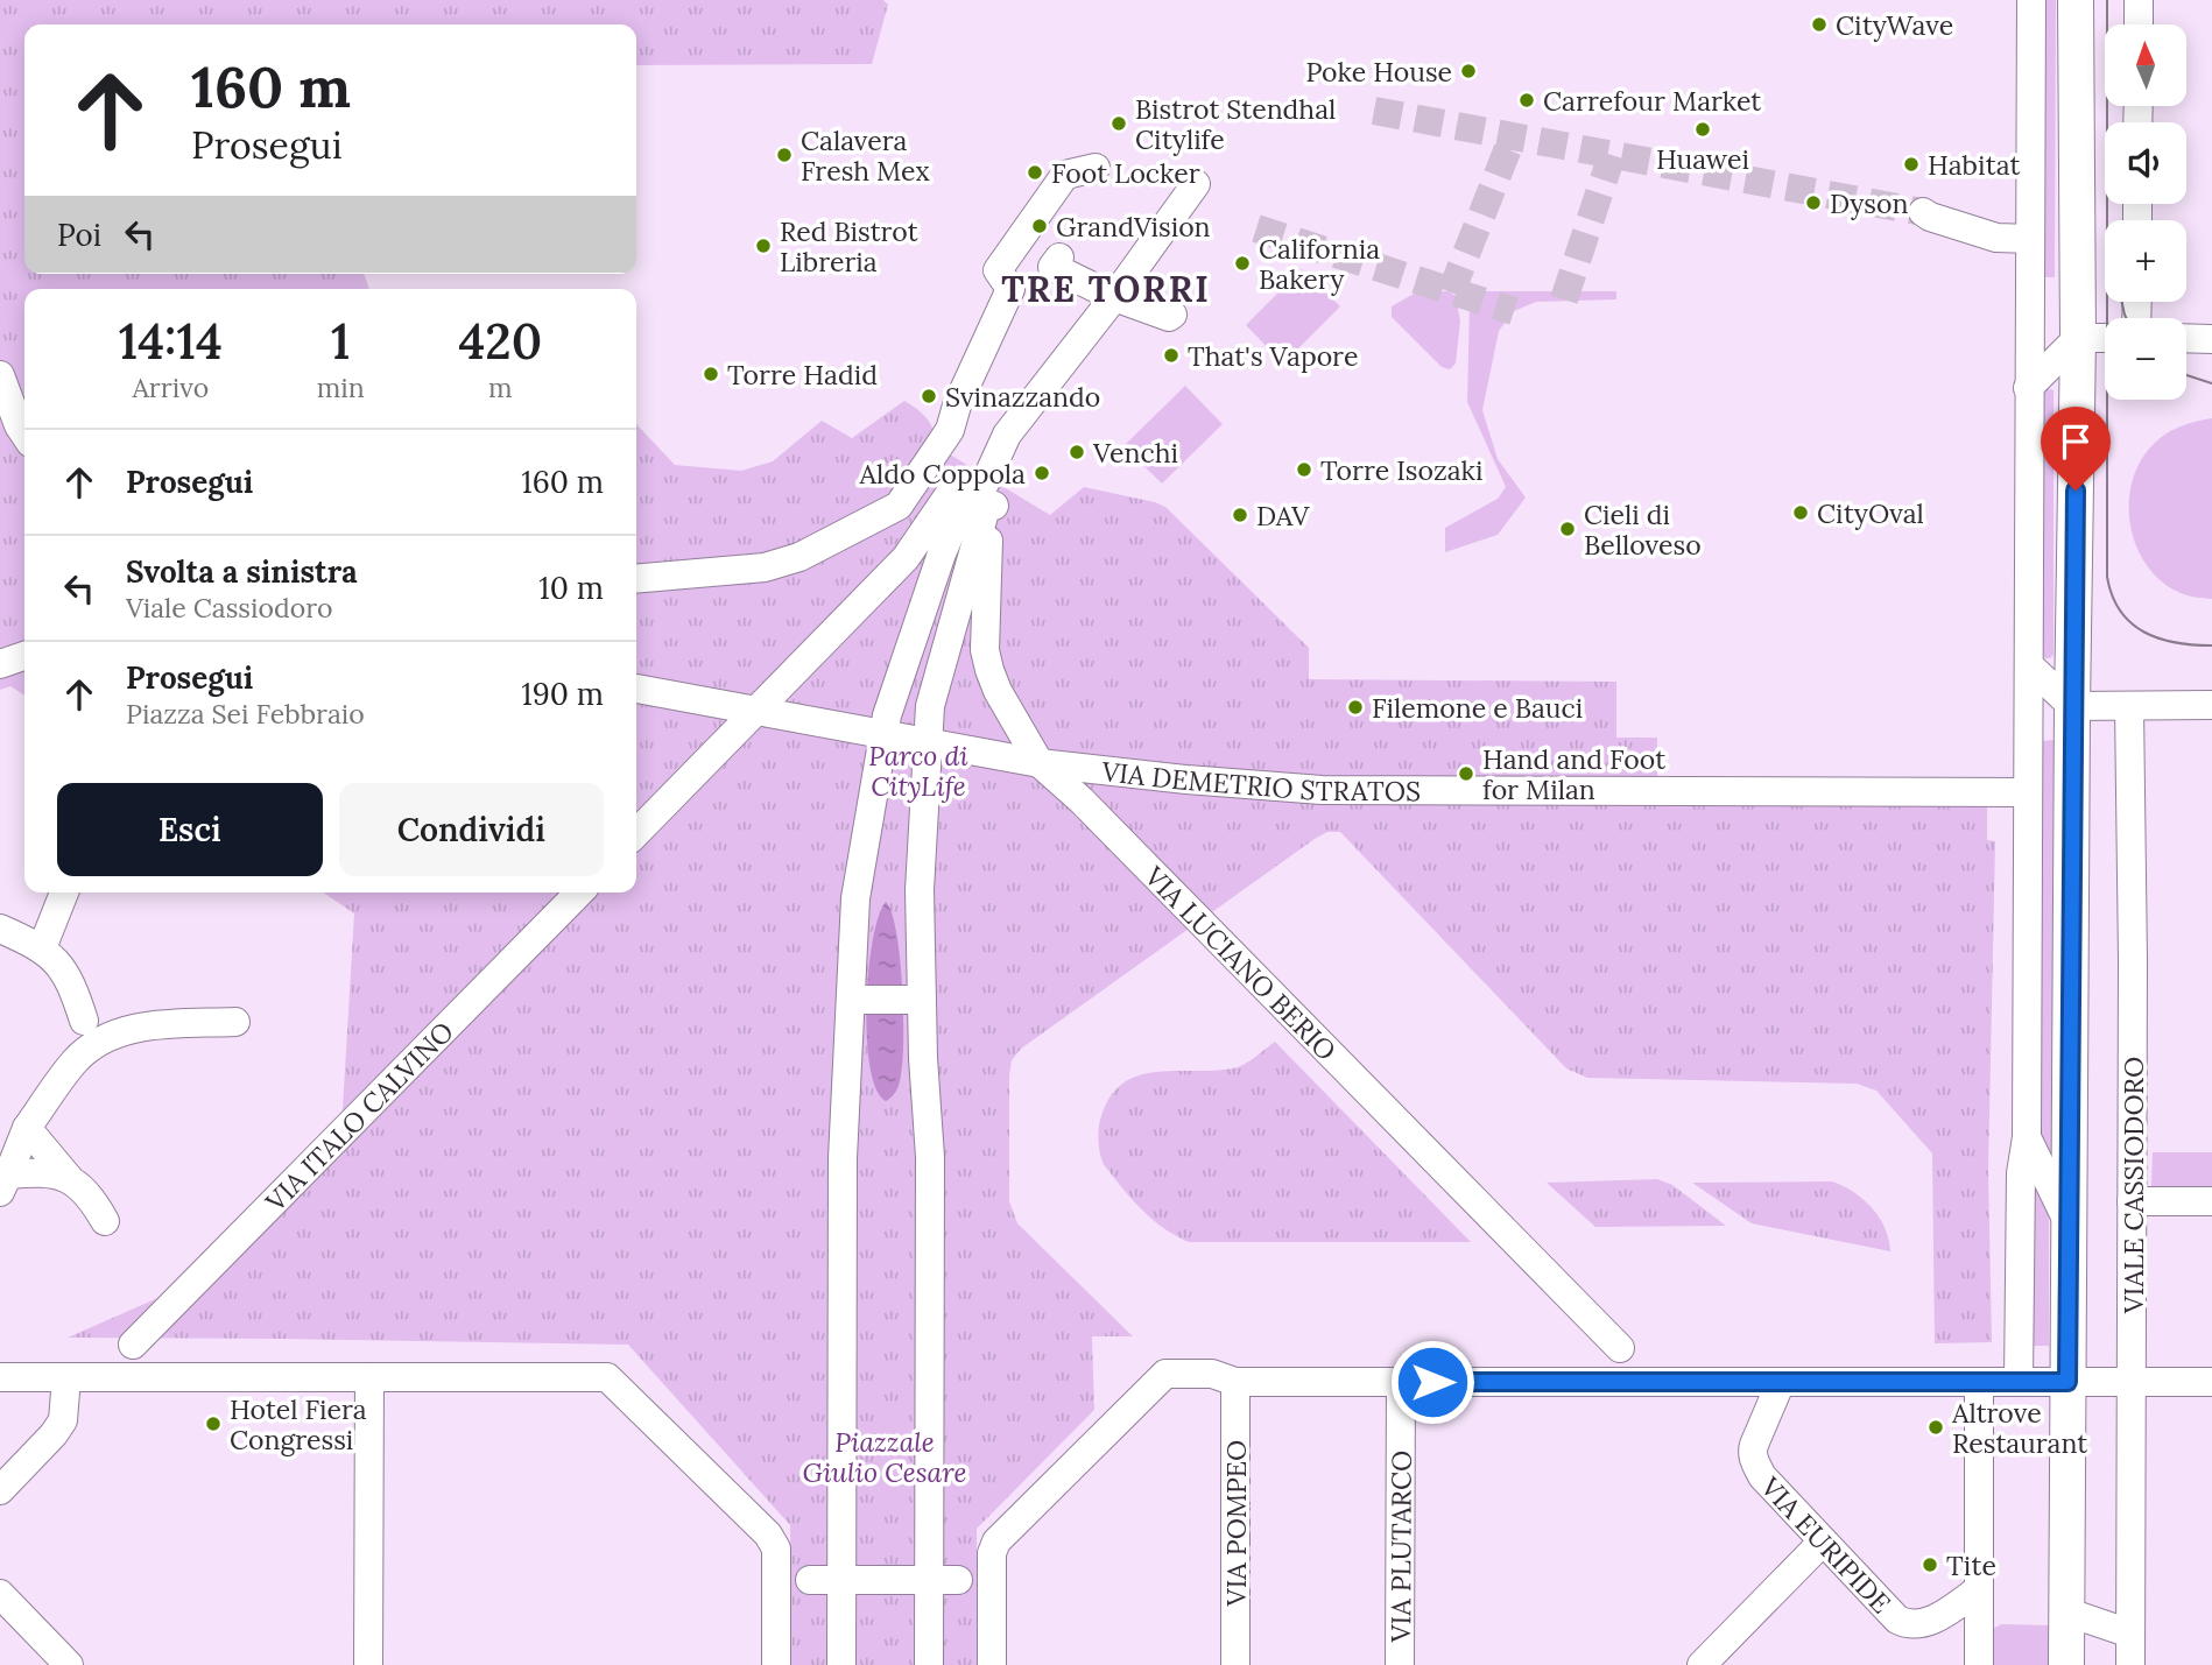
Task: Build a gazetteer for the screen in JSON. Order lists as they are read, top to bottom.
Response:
{
  "streets": {
    "street": [
      "VIA DEMETRIO STRATOS",
      "VIA LUCIANO BERIO",
      "VIA ITALO CALVINO",
      "VIALE CASSIODORO",
      "VIA POMPEO",
      "VIA EURIPIDE",
      "VIA PLUTARCO"
    ]
  },
  "crossings": [
    ["VIA DEMETRIO STRATOS", "VIA LUCIANO BERIO"]
  ],
  "districts": ["TRE TORRI"],
  "parks": ["Parco di CityLife", "Piazzale Giulio Cesare"],
  "places": [
    "CityWave",
    "Poke House",
    "Carrefour Market",
    "Bistrot Stendhal Citylife",
    "Huawei",
    "Calavera Fresh Mex",
    "Habitat",
    "Foot Locker",
    "Dyson",
    "GrandVision",
    "Red Bistrot Libreria",
    "California Bakery",
    "That's Vapore",
    "Torre Hadid",
    "Svinazzando",
    "Venchi",
    "Torre Isozaki",
    "Aldo Coppola",
    "CityOval",
    "DAV",
    "Cieli di Belloveso",
    "Filemone e Bauci",
    "Hand and Foot for Milan",
    "Hotel Fiera Congressi",
    "Altrove Restaurant",
    "Tite"
  ],
  "north": "top",
  "page": {
    "map_buttons": ["+", "−"],
    "turn": ["160 m", "Prosegui"],
    "then": "Poi",
    "eta": [
      "14:14",
      "Arrivo",
      "1",
      "min",
      "420",
      "m"
    ],
    "list": [
      {
        "name": "Prosegui",
        "value": "160 m"
      },
      {
        "name": "Svolta a sinistra",
        "note": "Viale Cassiodoro",
        "value": "10 m"
      },
      {
        "name": "Prosegui",
        "note": "Piazza Sei Febbraio",
        "value": "190 m"
      }
    ],
    "buttons": ["Esci", "Condividi"]
  }
}
